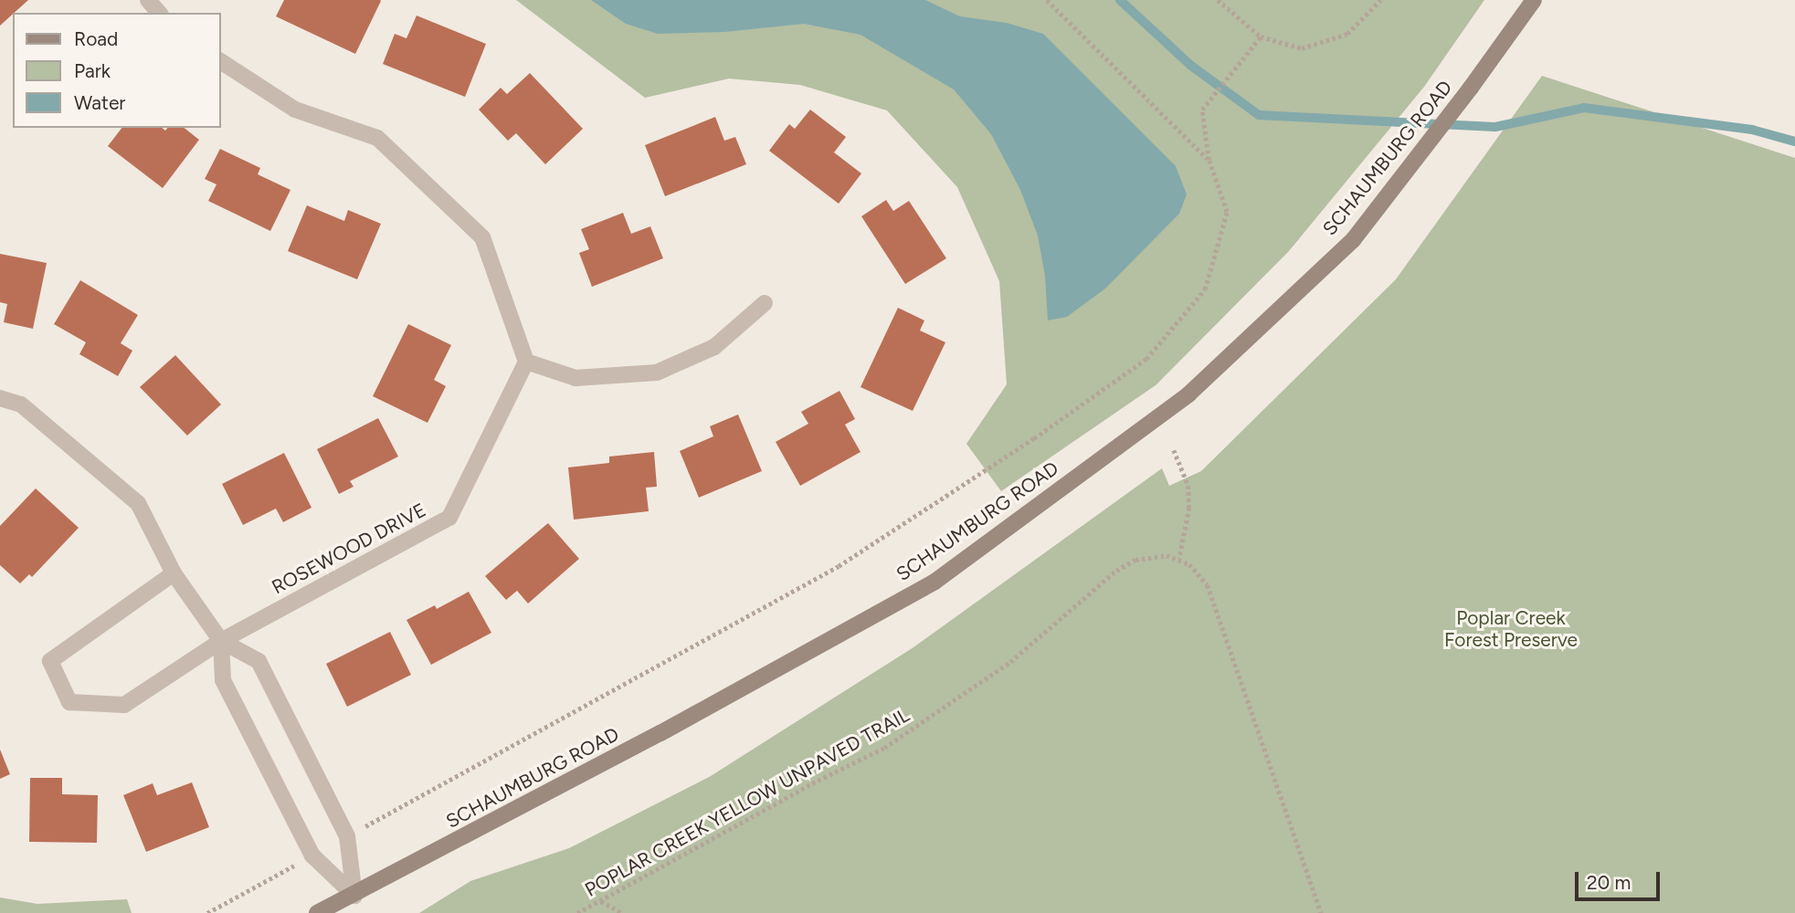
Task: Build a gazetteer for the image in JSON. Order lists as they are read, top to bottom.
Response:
{
  "streets": {
    "main road": ["SCHAUMBURG ROAD"],
    "street": ["ROSEWOOD DRIVE"],
    "path": ["POPLAR CREEK YELLOW UNPAVED TRAIL"]
  },
  "parks": ["Poplar Creek Forest Preserve"],
  "legend": ["Road", "Park", "Water"],
  "scale_bar": "20 m"
}
